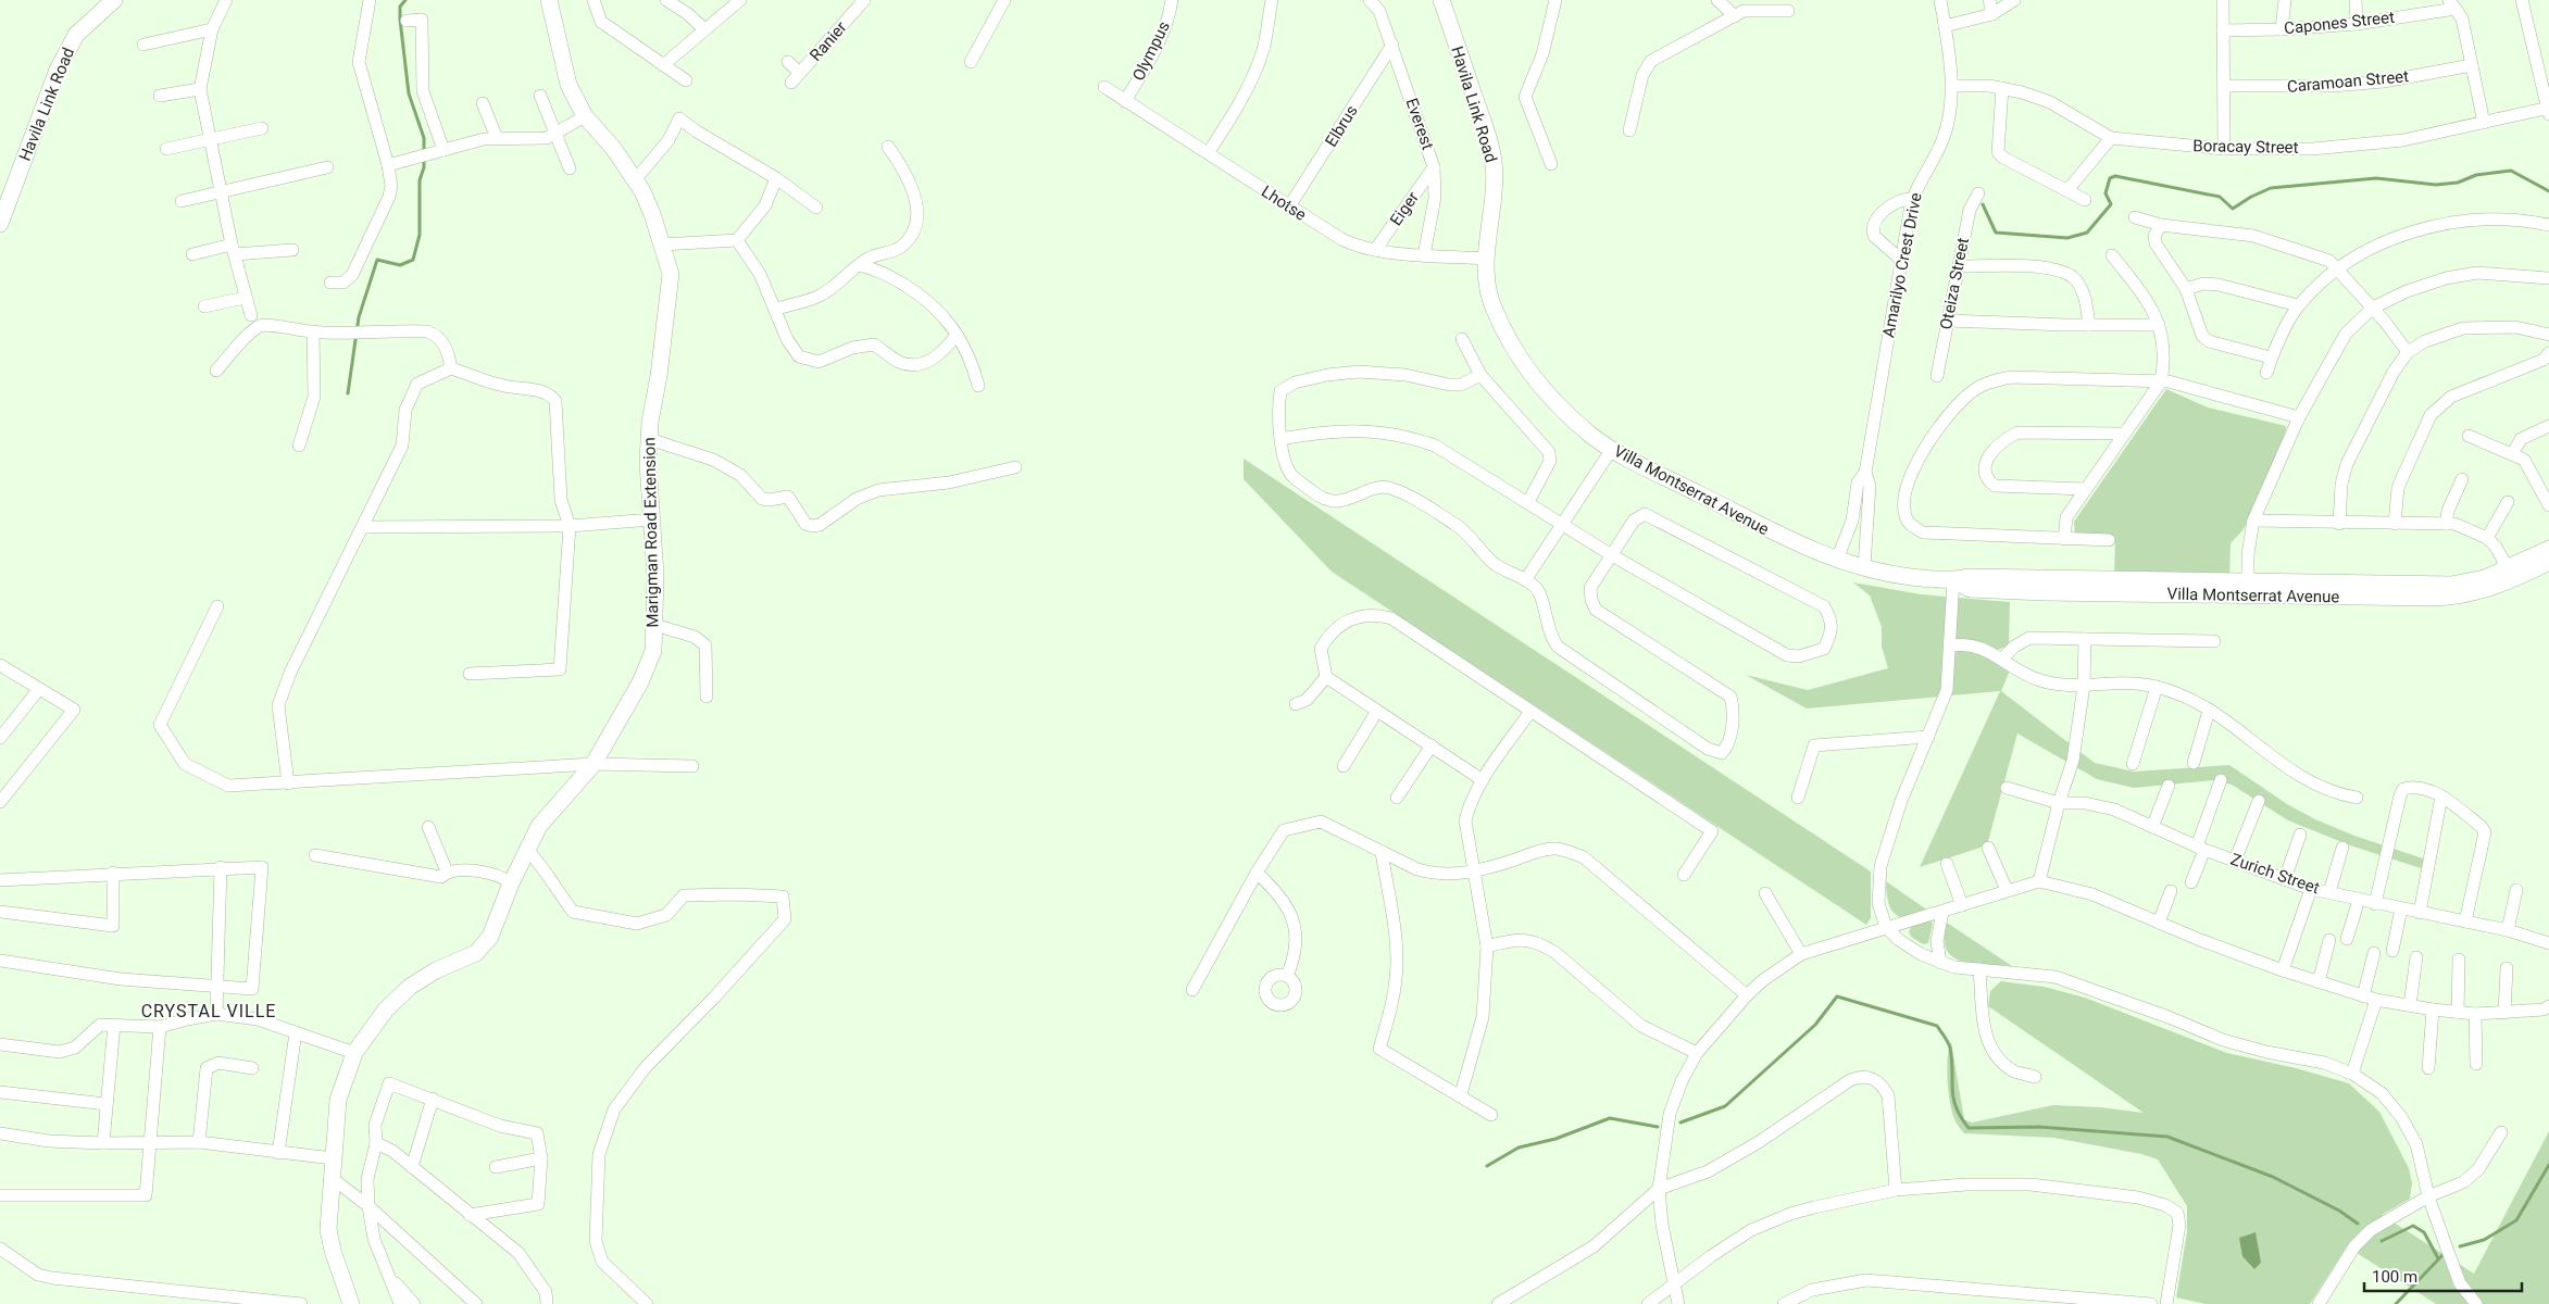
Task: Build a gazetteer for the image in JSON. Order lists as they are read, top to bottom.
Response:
{
  "streets": {
    "street": [
      "Capones Street",
      "Ranier",
      "Olympus",
      "Caramoan Street",
      "Havila Link Road",
      "Everest",
      "Elbrus",
      "Boracay Street",
      "Lhotse",
      "Eiger",
      "Amarilyo Crest Drive",
      "Oteiza Street",
      "Villa Montserrat Avenue",
      "Marigman Road Extension",
      "Zurich Street"
    ]
  },
  "crossings": [
    ["Olympus", "Lhotse"],
    ["Havila Link Road", "Lhotse"],
    ["Havila Link Road", "Villa Montserrat Avenue"],
    ["Everest", "Elbrus"],
    ["Everest", "Lhotse"],
    ["Everest", "Eiger"],
    ["Elbrus", "Lhotse"],
    ["Boracay Street", "Amarilyo Crest Drive"],
    ["Lhotse", "Eiger"],
    ["Amarilyo Crest Drive", "Villa Montserrat Avenue"]
  ],
  "districts": ["CRYSTAL VILLE"],
  "scale_bar": "100 m"
}
